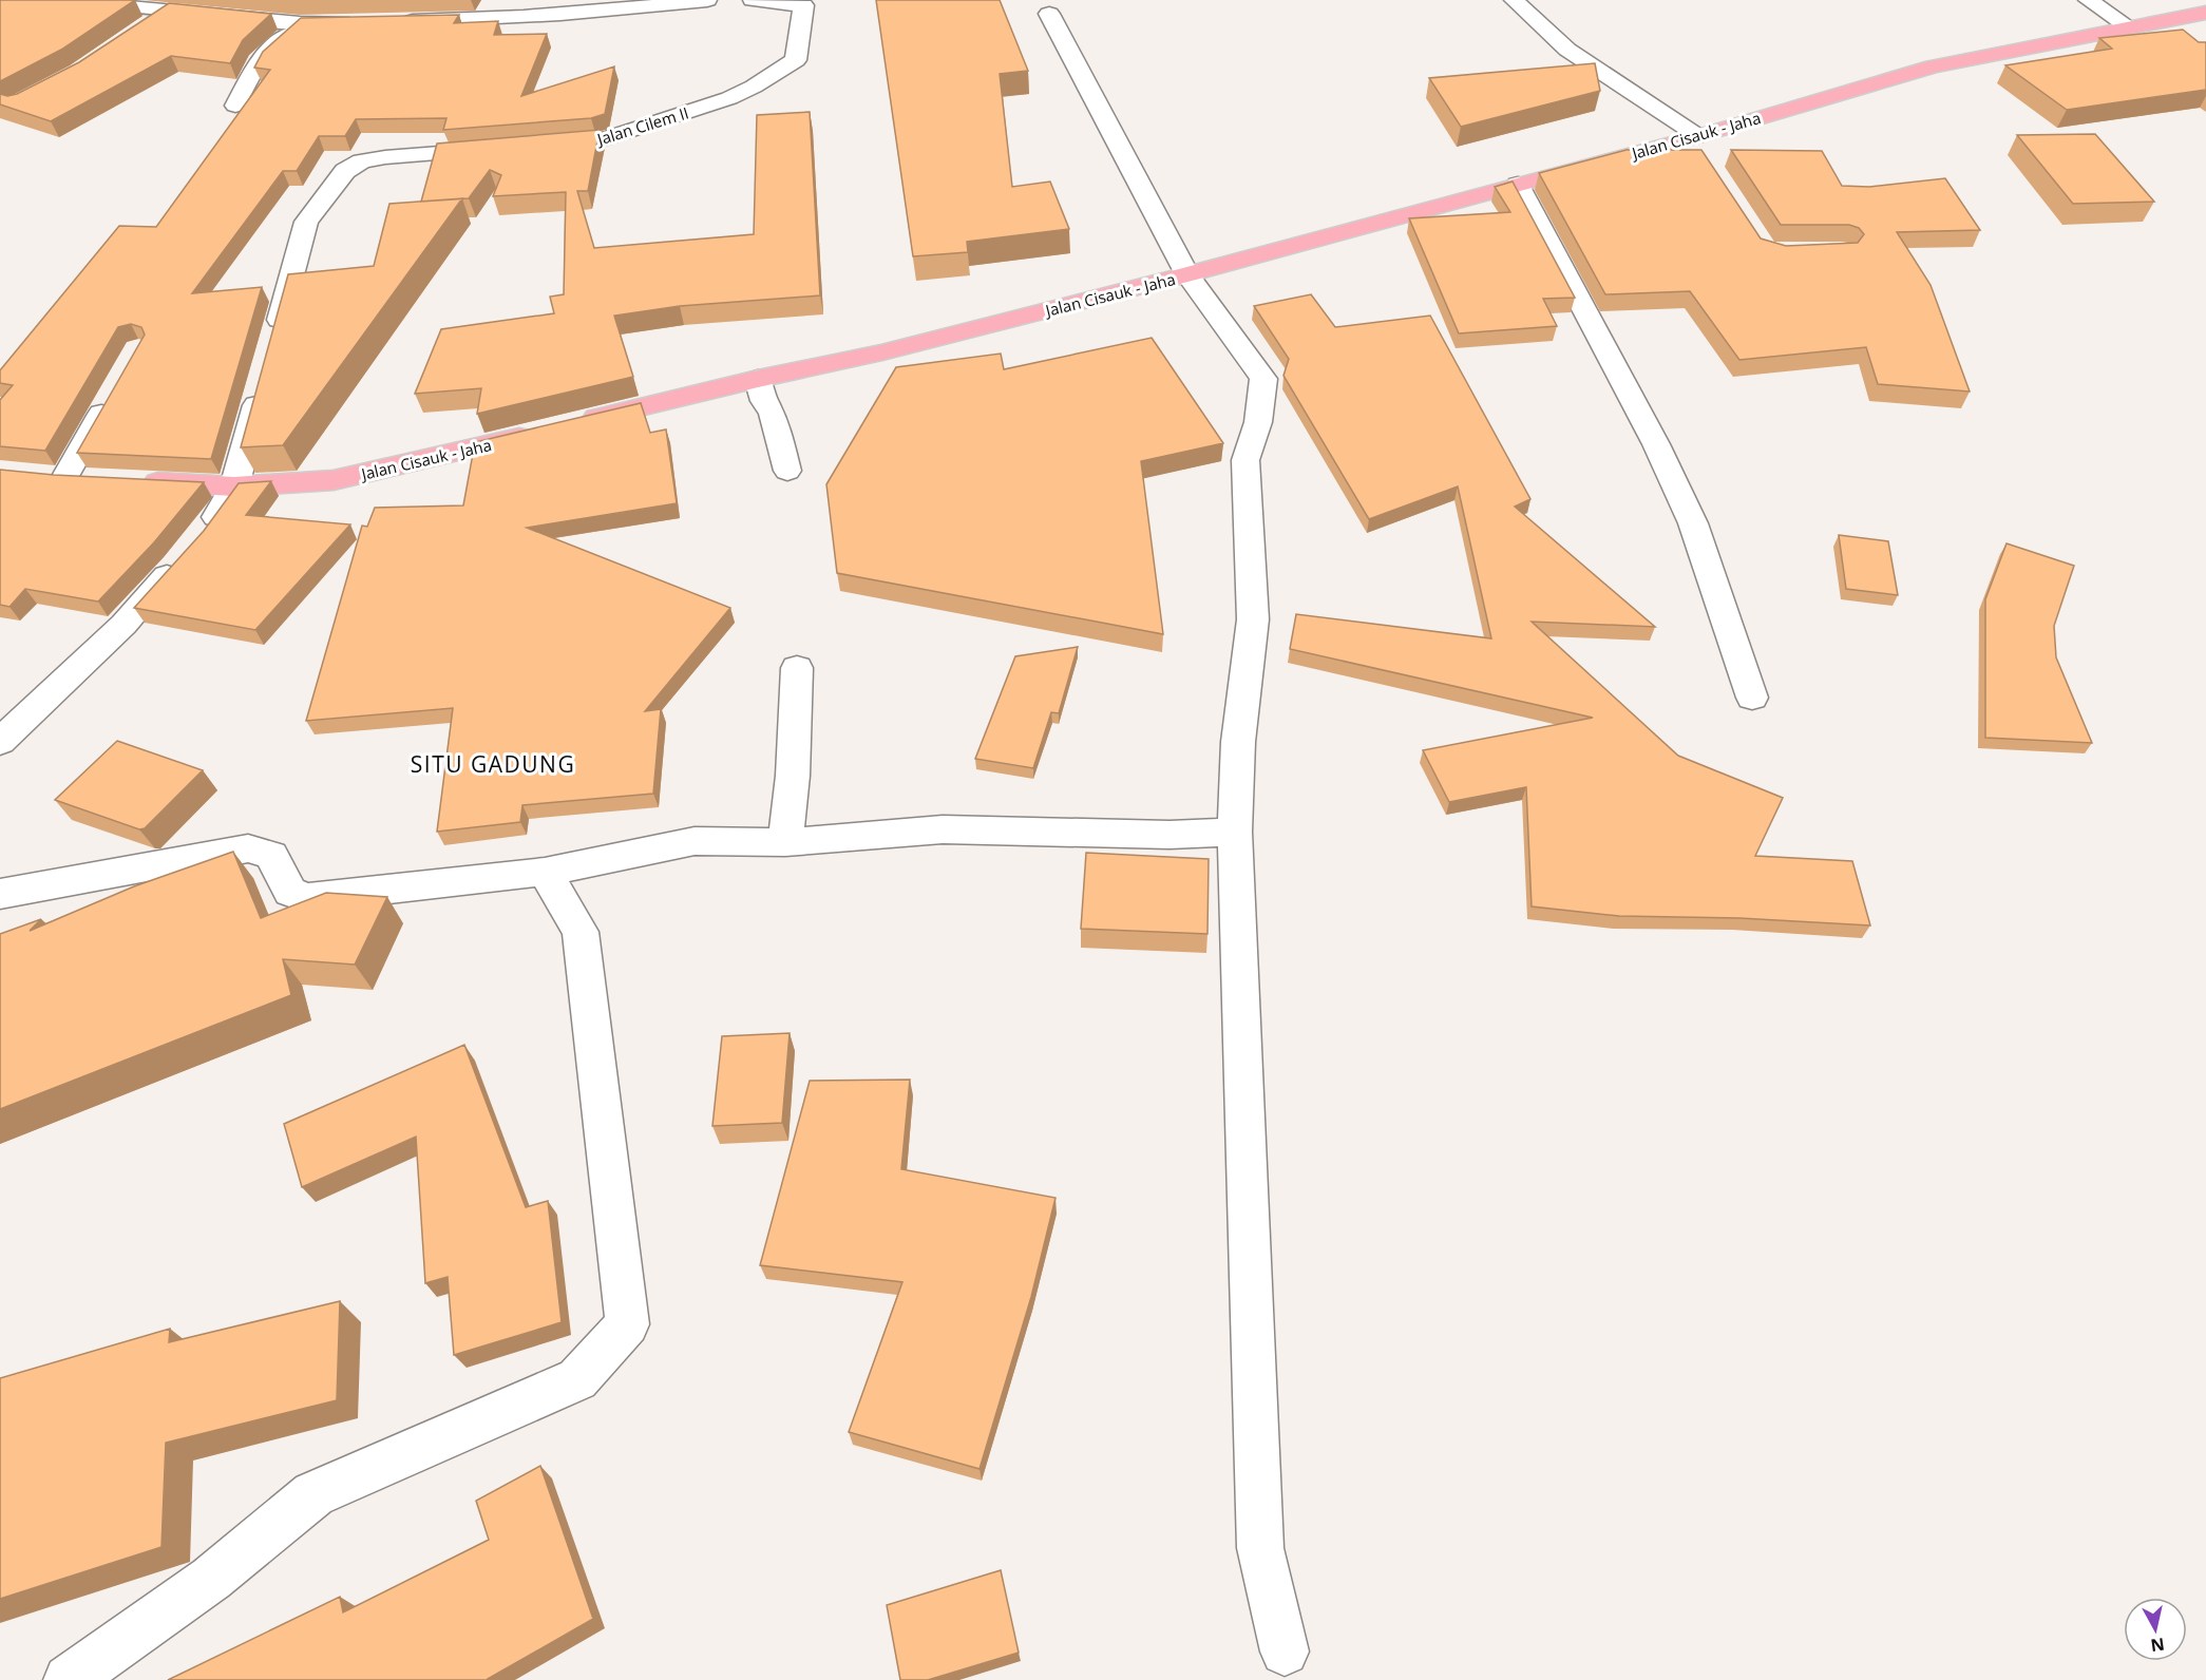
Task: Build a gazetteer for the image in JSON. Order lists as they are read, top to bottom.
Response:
{
  "streets": {
    "main road": ["Jalan Cisauk - Jaha"],
    "street": ["Jalan Cilem II"]
  },
  "districts": ["SITU GADUNG"],
  "north": "bottom"
}
